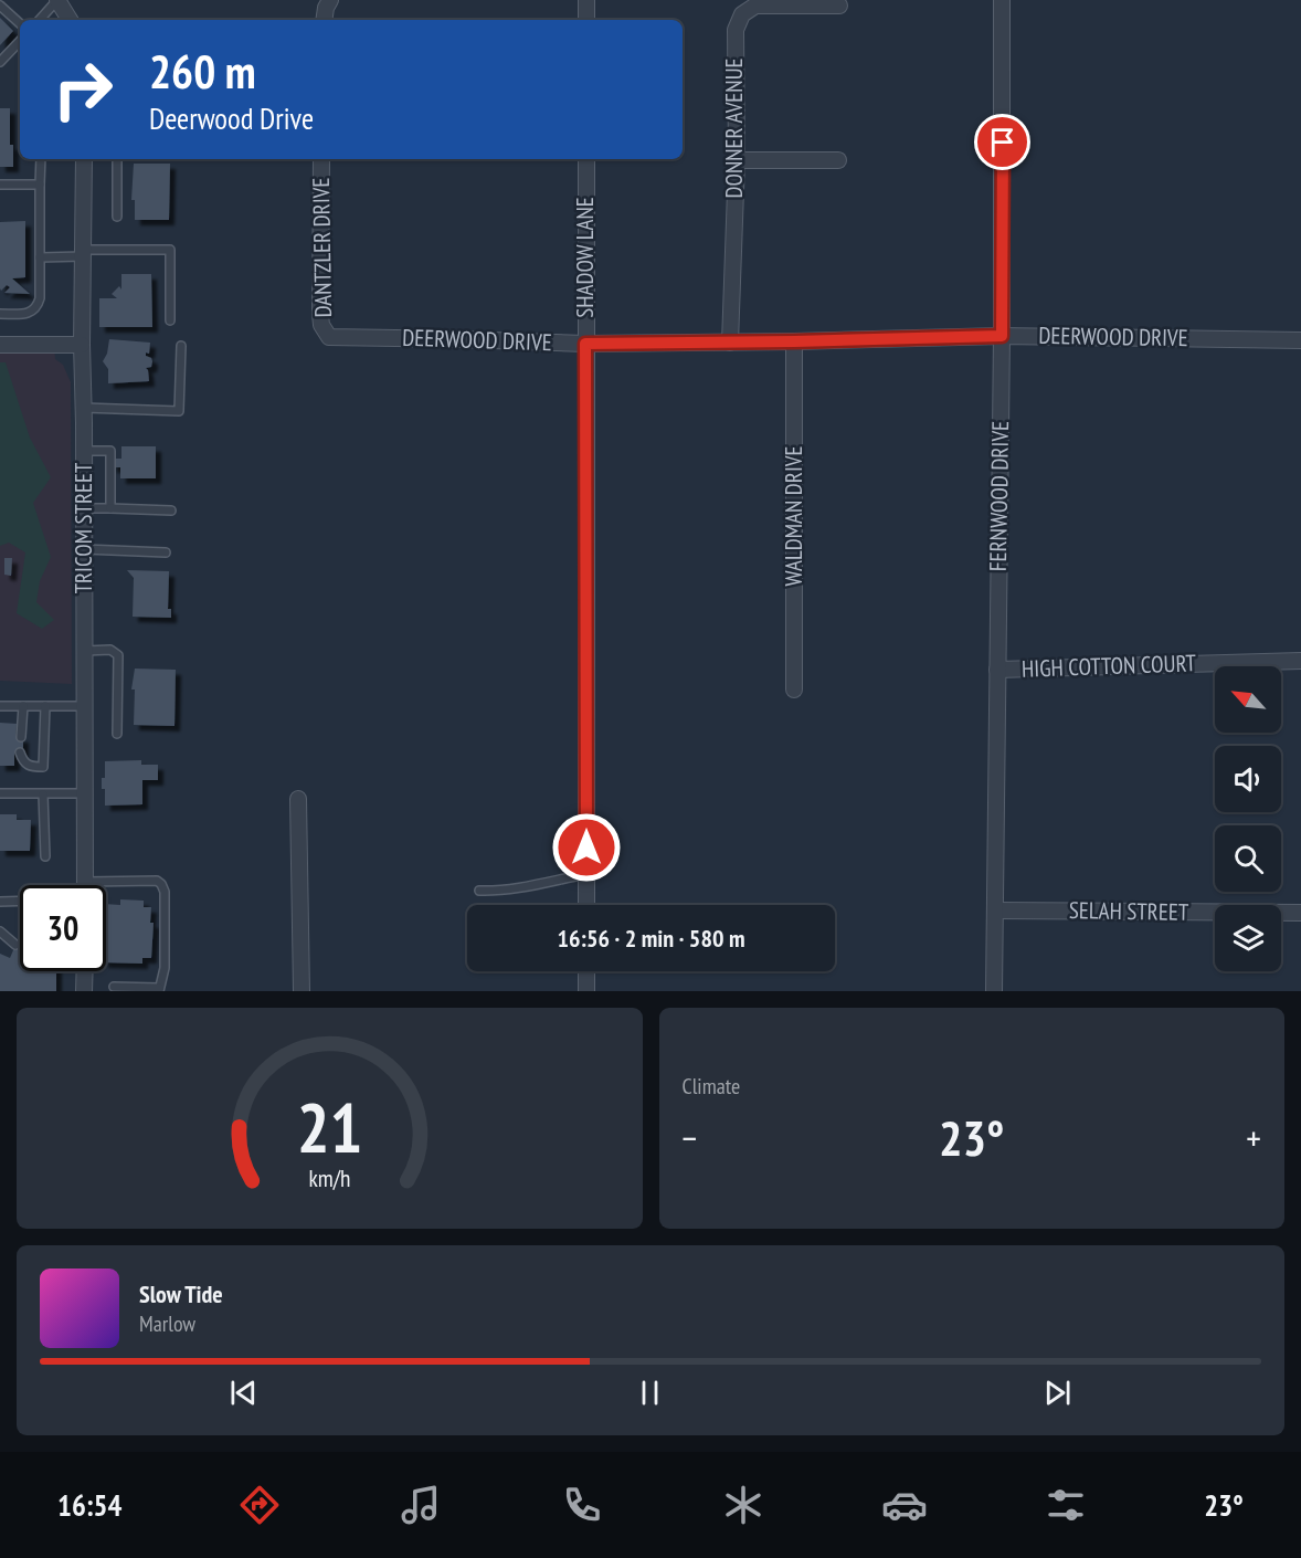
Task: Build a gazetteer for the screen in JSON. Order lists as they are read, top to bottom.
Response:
{
  "streets": {
    "street": [
      "DONNER AVENUE",
      "DANTZLER DRIVE",
      "SHADOW LANE",
      "DEERWOOD DRIVE",
      "FERNWOOD DRIVE",
      "WALDMAN DRIVE",
      "TRICOM STREET",
      "HIGH COTTON COURT",
      "SELAH STREET"
    ]
  },
  "crossings": [
    ["DONNER AVENUE", "DEERWOOD DRIVE"],
    ["DANTZLER DRIVE", "DEERWOOD DRIVE"],
    ["SHADOW LANE", "DEERWOOD DRIVE"],
    ["DEERWOOD DRIVE", "FERNWOOD DRIVE"],
    ["DEERWOOD DRIVE", "WALDMAN DRIVE"],
    ["FERNWOOD DRIVE", "HIGH COTTON COURT"],
    ["FERNWOOD DRIVE", "SELAH STREET"]
  ],
  "north": "top left",
  "page": {
    "turn": ["260 m", "Deerwood Drive"],
    "limit": "30",
    "trip": "16:56 · 2 min · 580 m",
    "tile": "Climate",
    "heat": ["−", "23°", "+"],
    "song": ["Slow Tide", "Marlow"],
    "tabs": ["16:54", "23°"],
    "gauge": ["21", "km/h"]
  }
}
